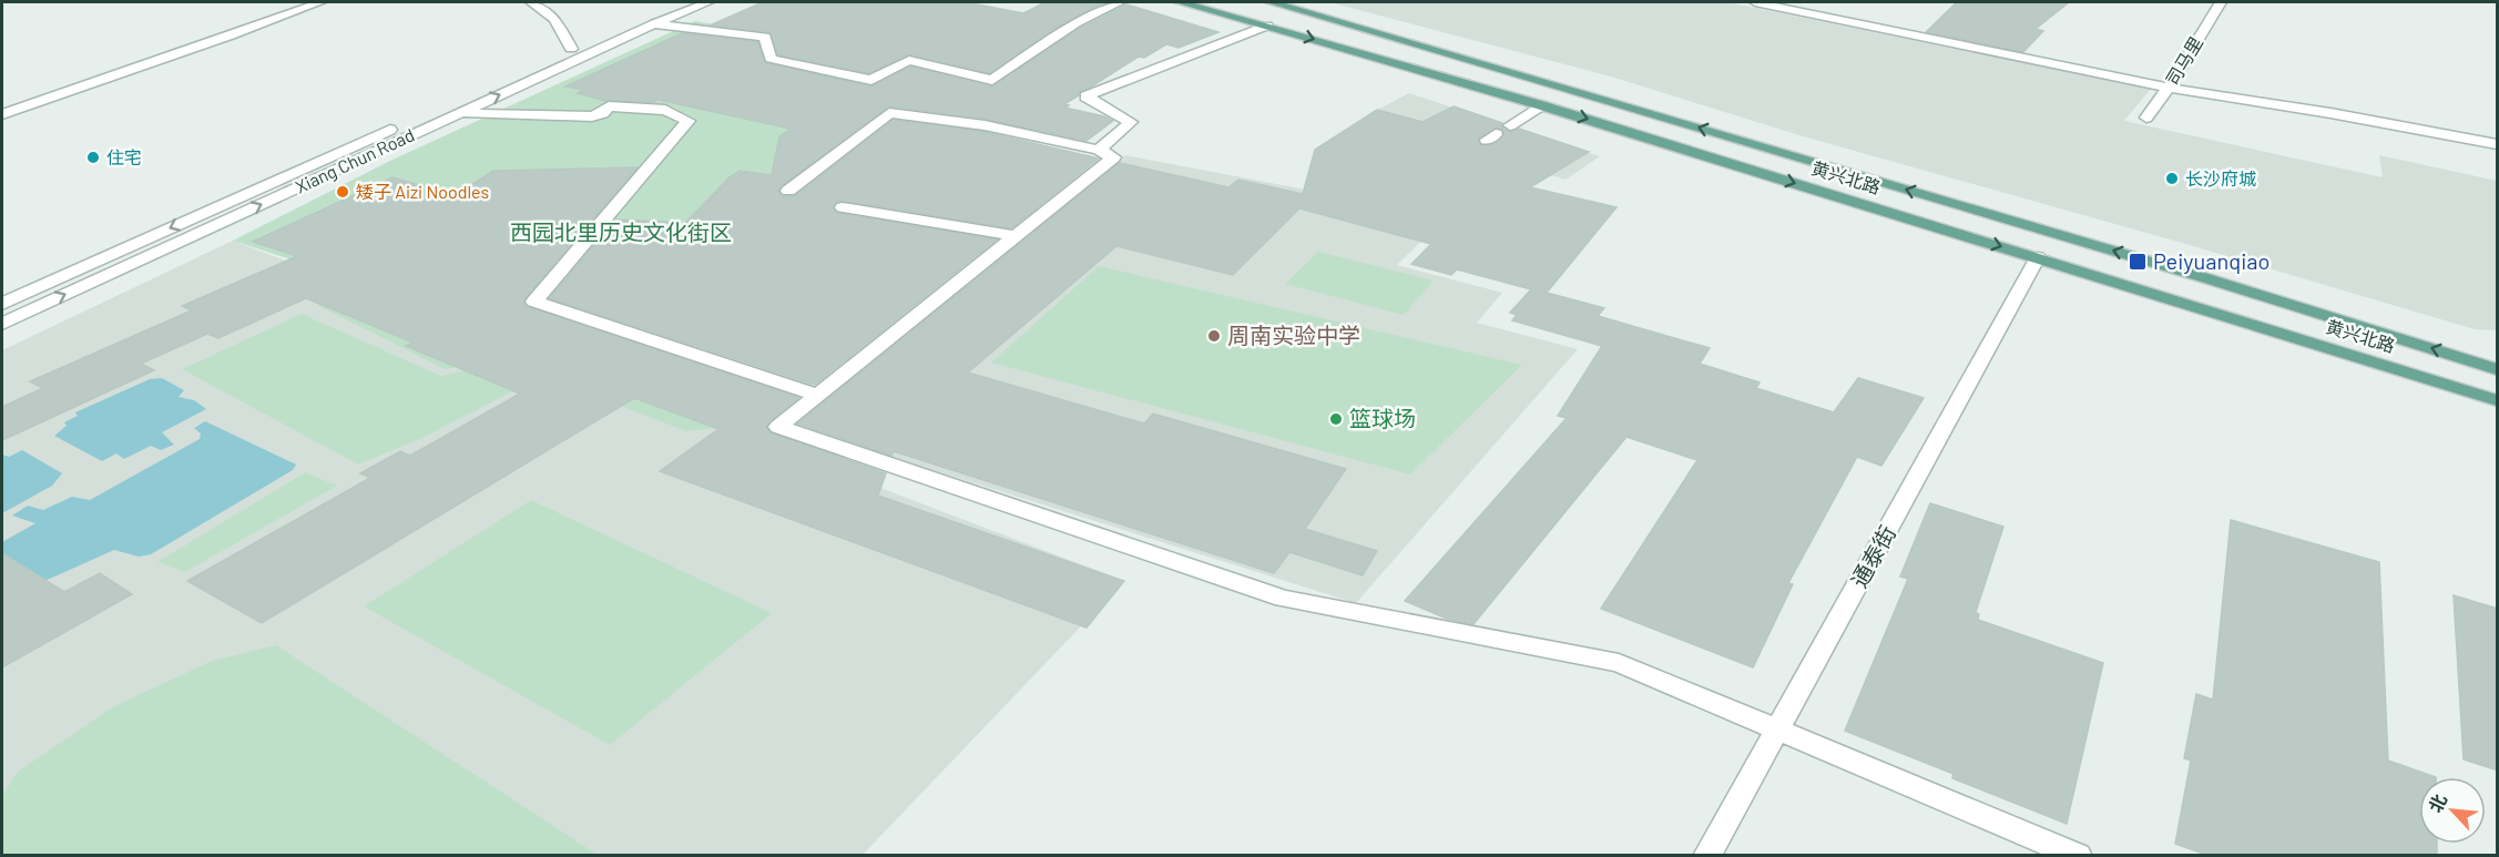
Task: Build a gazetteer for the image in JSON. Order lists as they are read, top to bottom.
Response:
{
  "streets": {
    "main road": ["黄兴北路"],
    "street": ["司马里", "Xiang Chun Road", "通泰街"]
  },
  "crossings": [
    ["黄兴北路", "通泰街"]
  ],
  "parks": ["西园北里历史文化街区"],
  "places": {
    "other": [
      "住宅",
      "长沙府城",
      "矮子 Aizi Noodles",
      "周南实验中学",
      "篮球场"
    ],
    "transit": ["Peiyuanqiao"]
  },
  "north": "top left"
}
